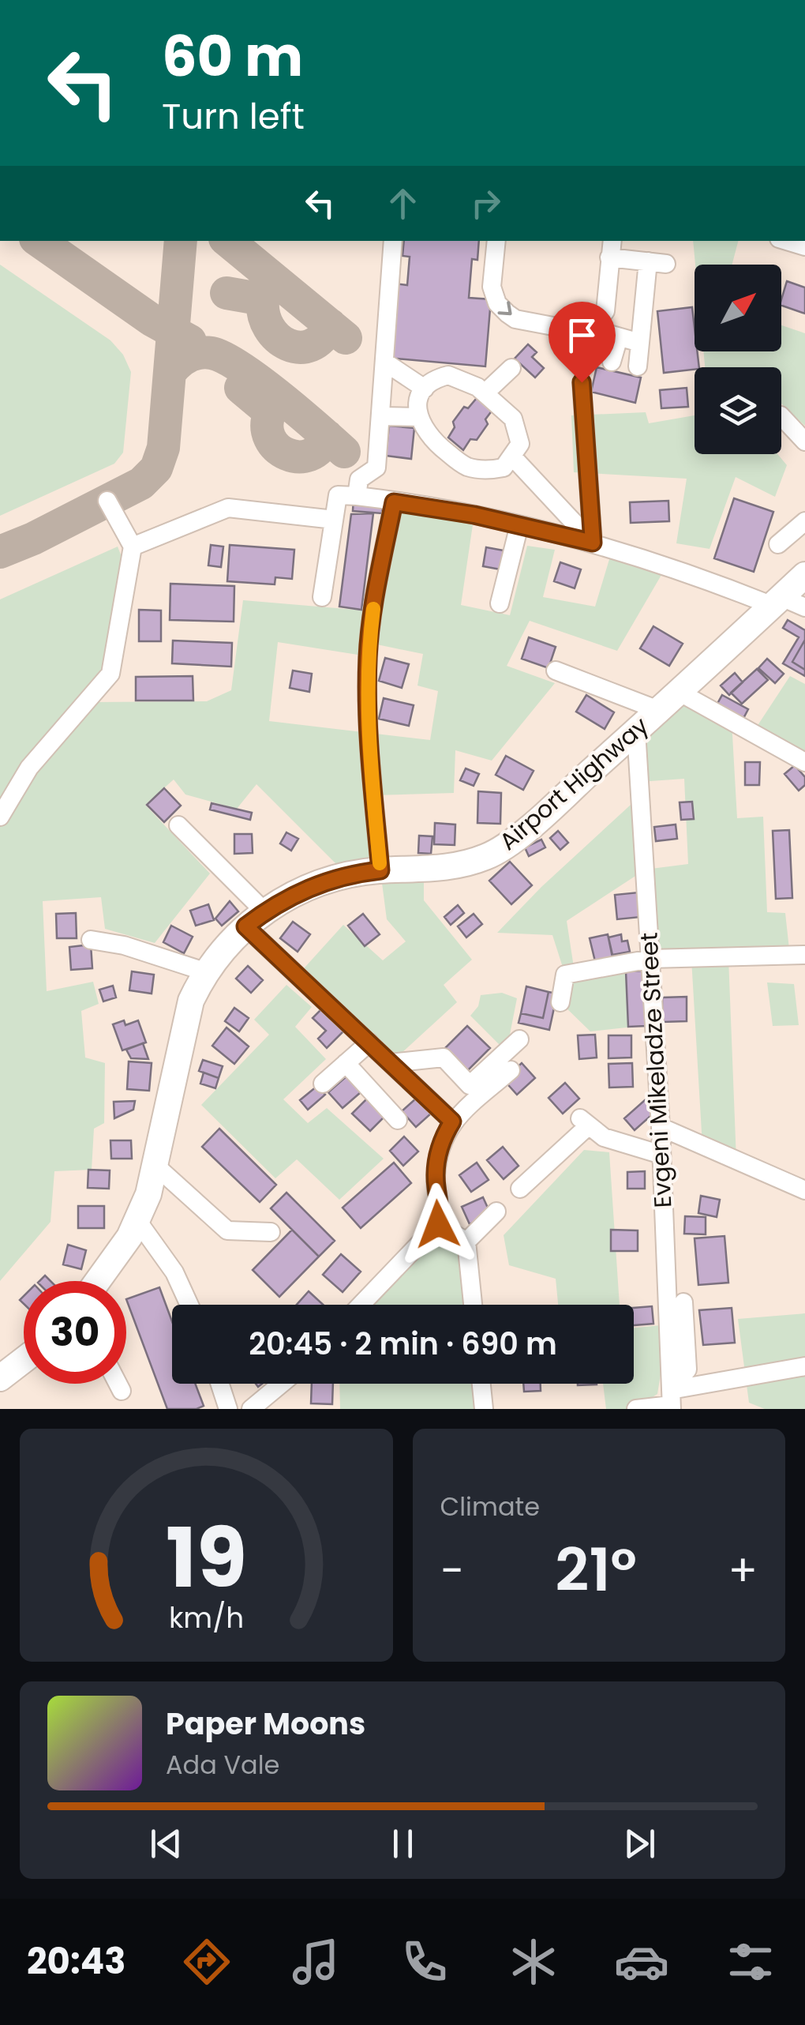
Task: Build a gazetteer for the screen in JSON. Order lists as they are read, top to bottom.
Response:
{
  "streets": {
    "highway": ["Airport Highway"],
    "street": ["Evgeni Mikeladze Street"]
  },
  "crossings": [
    ["Airport Highway", "Evgeni Mikeladze Street"]
  ],
  "north": "top right",
  "page": {
    "turn": ["60 m", "Turn left"],
    "limit": "30",
    "trip": "20:45 · 2 min · 690 m",
    "tile": "Climate",
    "heat": ["−", "21°", "+"],
    "song": ["Paper Moons", "Ada Vale"],
    "tabs": "20:43",
    "gauge": ["19", "km/h"]
  }
}
